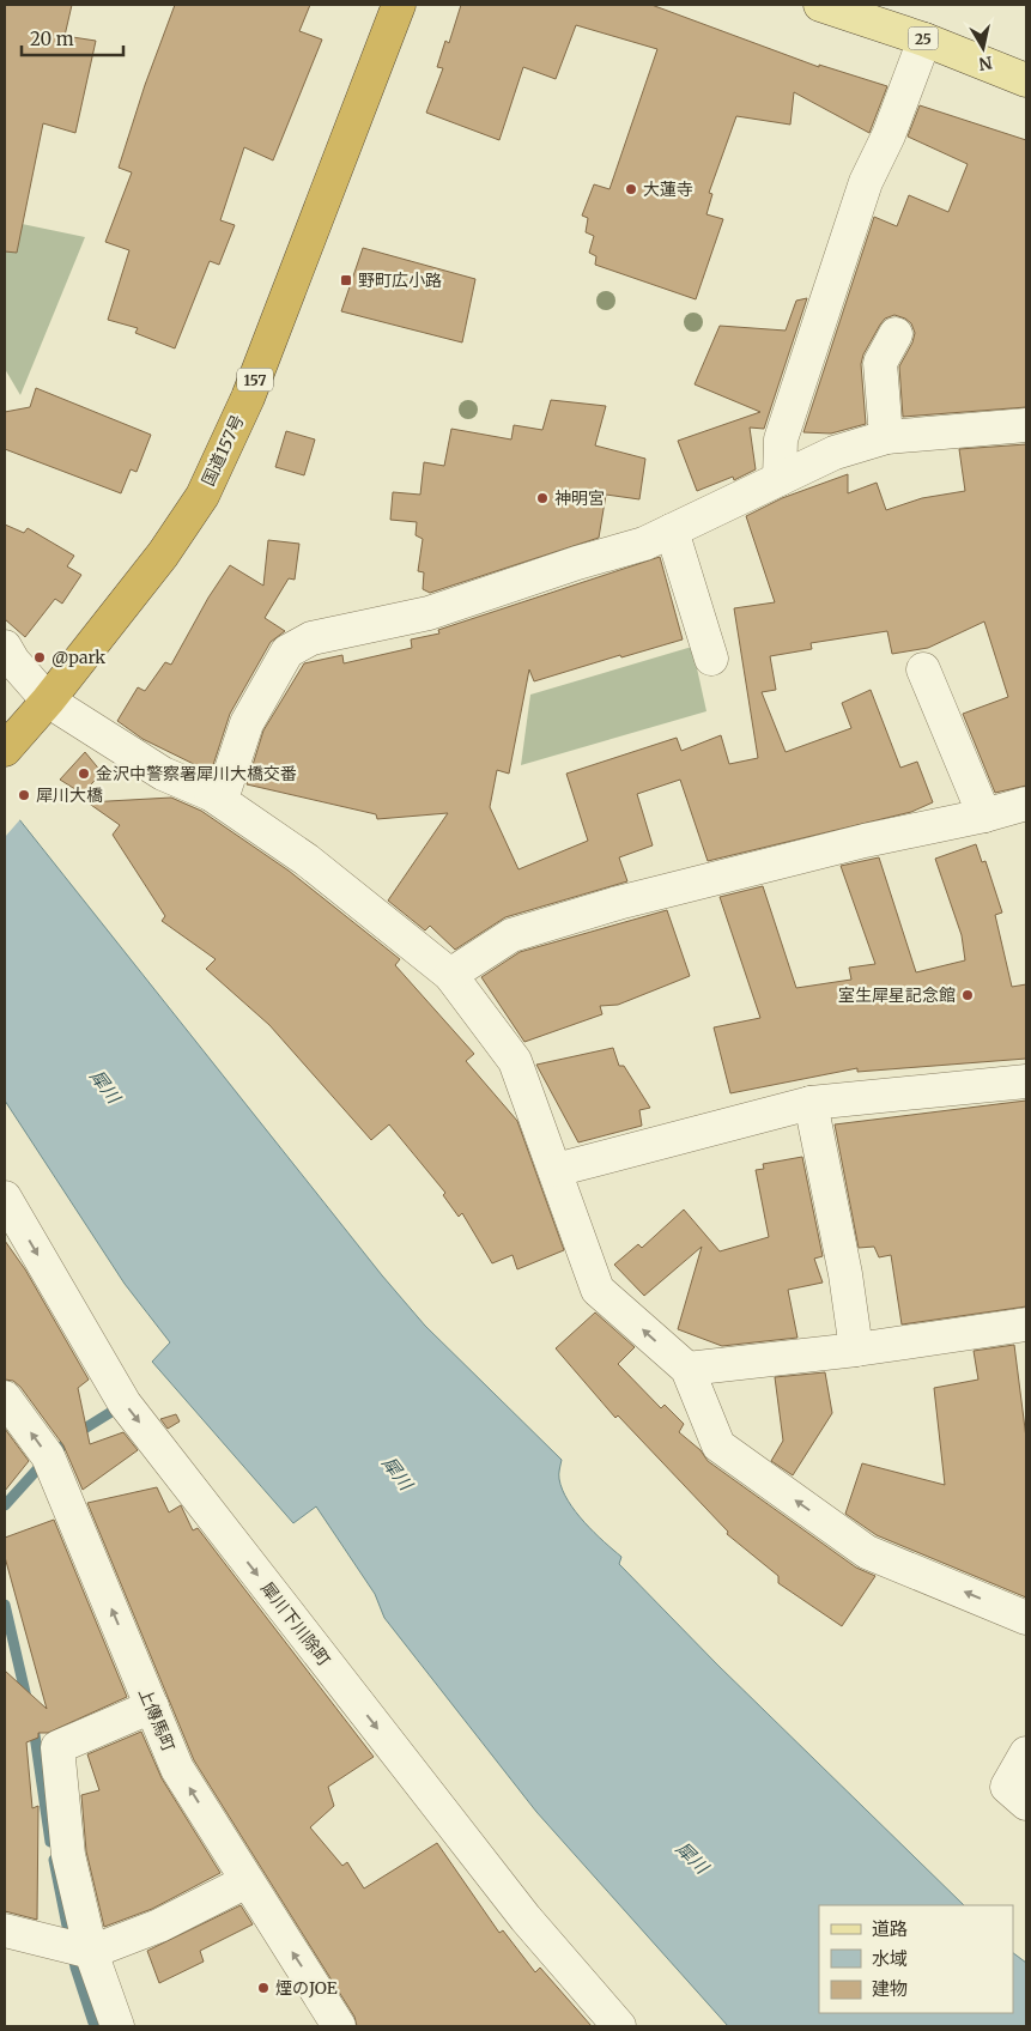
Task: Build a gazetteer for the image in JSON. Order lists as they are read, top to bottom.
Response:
{
  "streets": {
    "highway": ["157", "国道157号"],
    "main road": ["25"],
    "street": ["犀川下川除町", "上傳馬町"]
  },
  "one_way": ["犀川下川除町", "上傳馬町"],
  "water": ["犀川"],
  "places": {
    "other": [
      "大蓮寺",
      "神明宮",
      "@park",
      "金沢中警察署犀川大橋交番",
      "犀川大橋",
      "室生犀星記念館",
      "煙のJOE"
    ],
    "transit": ["野町広小路"]
  },
  "legend": ["道路", "水域", "建物"],
  "scale_bar": "20 m",
  "north": "bottom"
}
